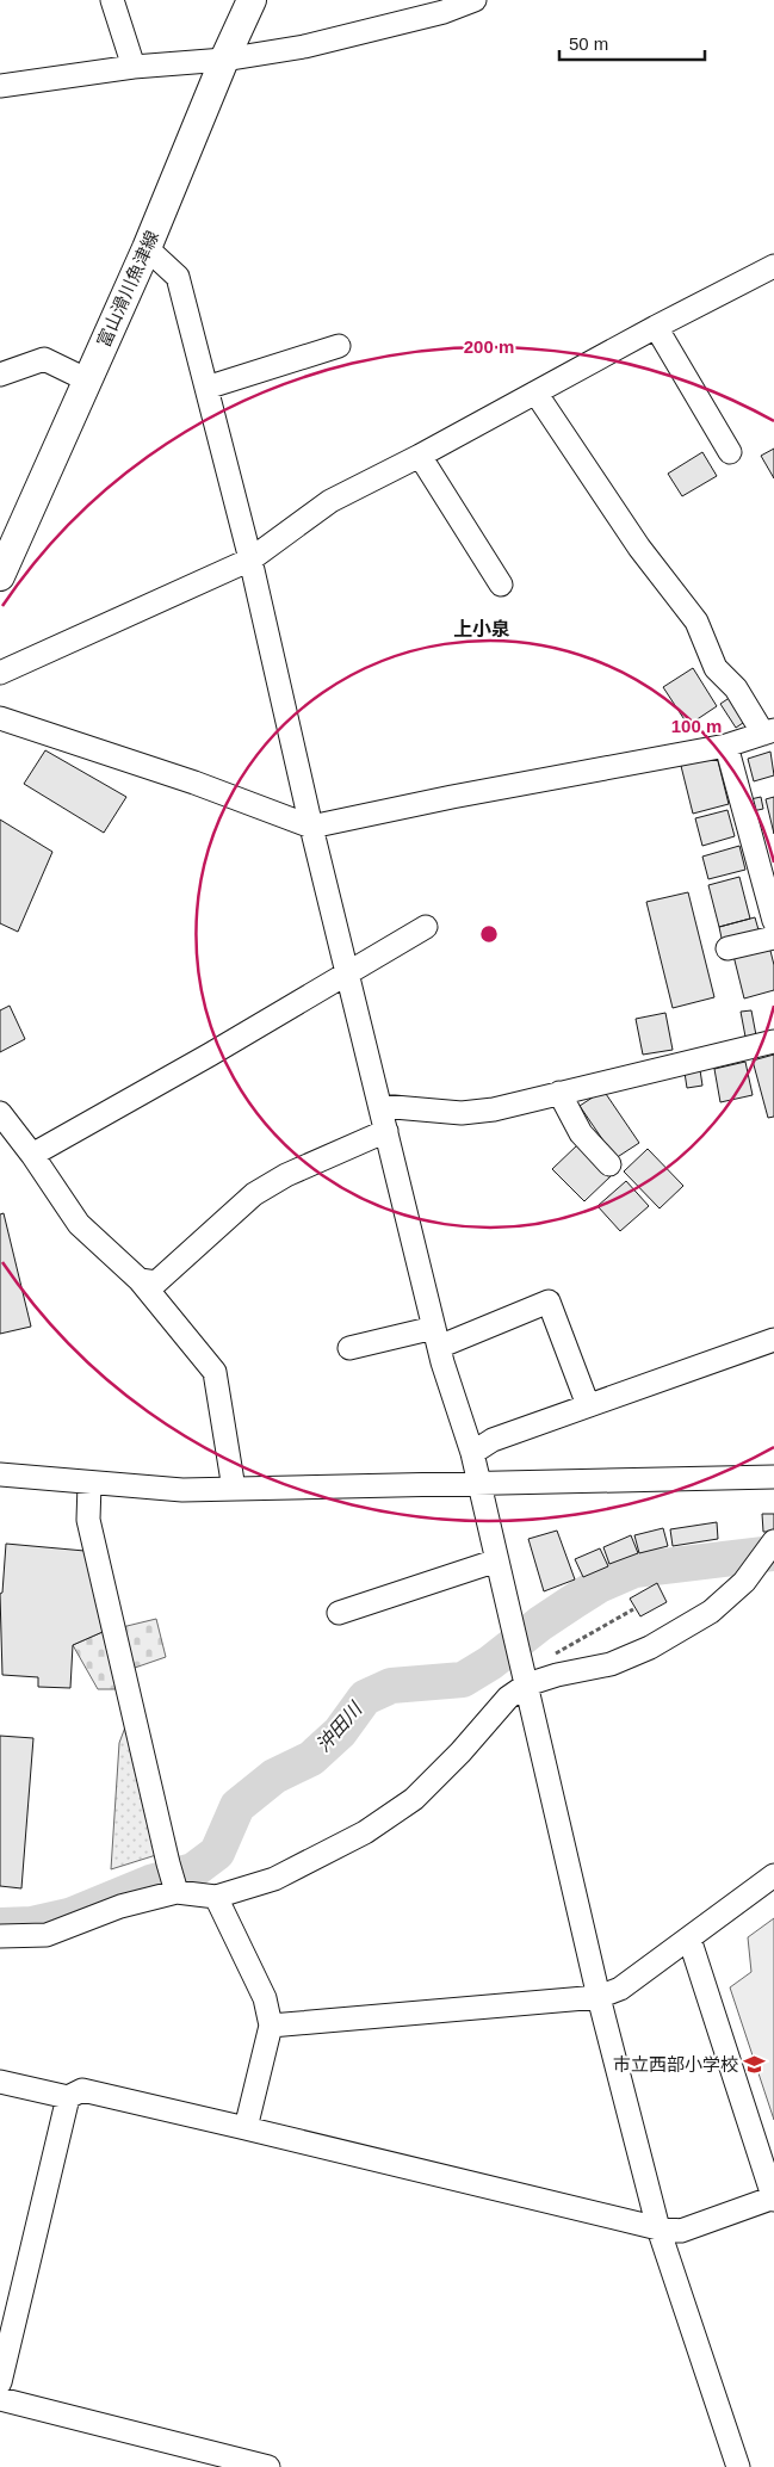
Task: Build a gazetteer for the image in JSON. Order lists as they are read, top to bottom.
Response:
{
  "streets": {
    "main road": ["富山滑川魚津線"]
  },
  "districts": ["上小泉"],
  "water": ["沖田川"],
  "places": {
    "school or university": ["市立西部小学校"]
  },
  "scale_bar": "50 m",
  "rings": ["200 m", "100 m"]
}
